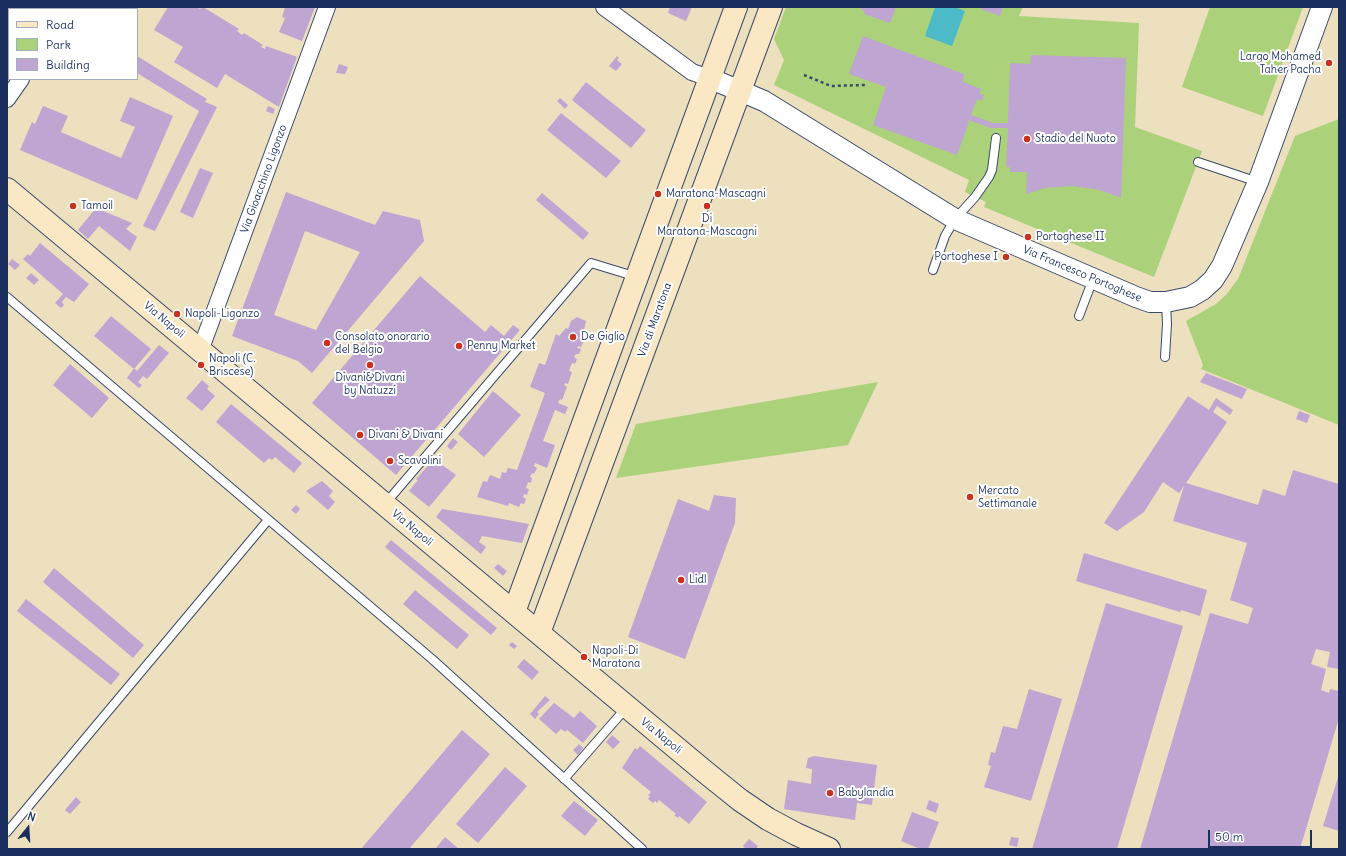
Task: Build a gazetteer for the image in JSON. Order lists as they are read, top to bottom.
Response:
{
  "streets": {
    "main road": ["Via Napoli", "Via di Maratona"],
    "street": ["Via Gioacchino Ligonzo", "Via Francesco Portoghese"]
  },
  "crossings": [
    ["Via Gioacchino Ligonzo", "Via Napoli"],
    ["Via Francesco Portoghese", "Via di Maratona"],
    ["Via Napoli", "Via di Maratona"]
  ],
  "places": [
    "Largo Mohamed Taher Pacha",
    "Stadio del Nuoto",
    "Maratona-Mascagni",
    "Tamoil",
    "Di Maratona-Mascagni",
    "Portoghese II",
    "Portoghese I",
    "Napoli-Ligonzo",
    "De Giglio",
    "Consolato onorario del Belgio",
    "Penny Market",
    "Napoli (C. Briscese)",
    "Divani&Divani by Natuzzi",
    "Divani & Divani",
    "Scavolini",
    "Mercato Settimanale",
    "Lidl",
    "Napoli-Di Maratona",
    "Babylandia"
  ],
  "legend": ["Road", "Park", "Building"],
  "scale_bar": "50 m",
  "north": "top"
}
